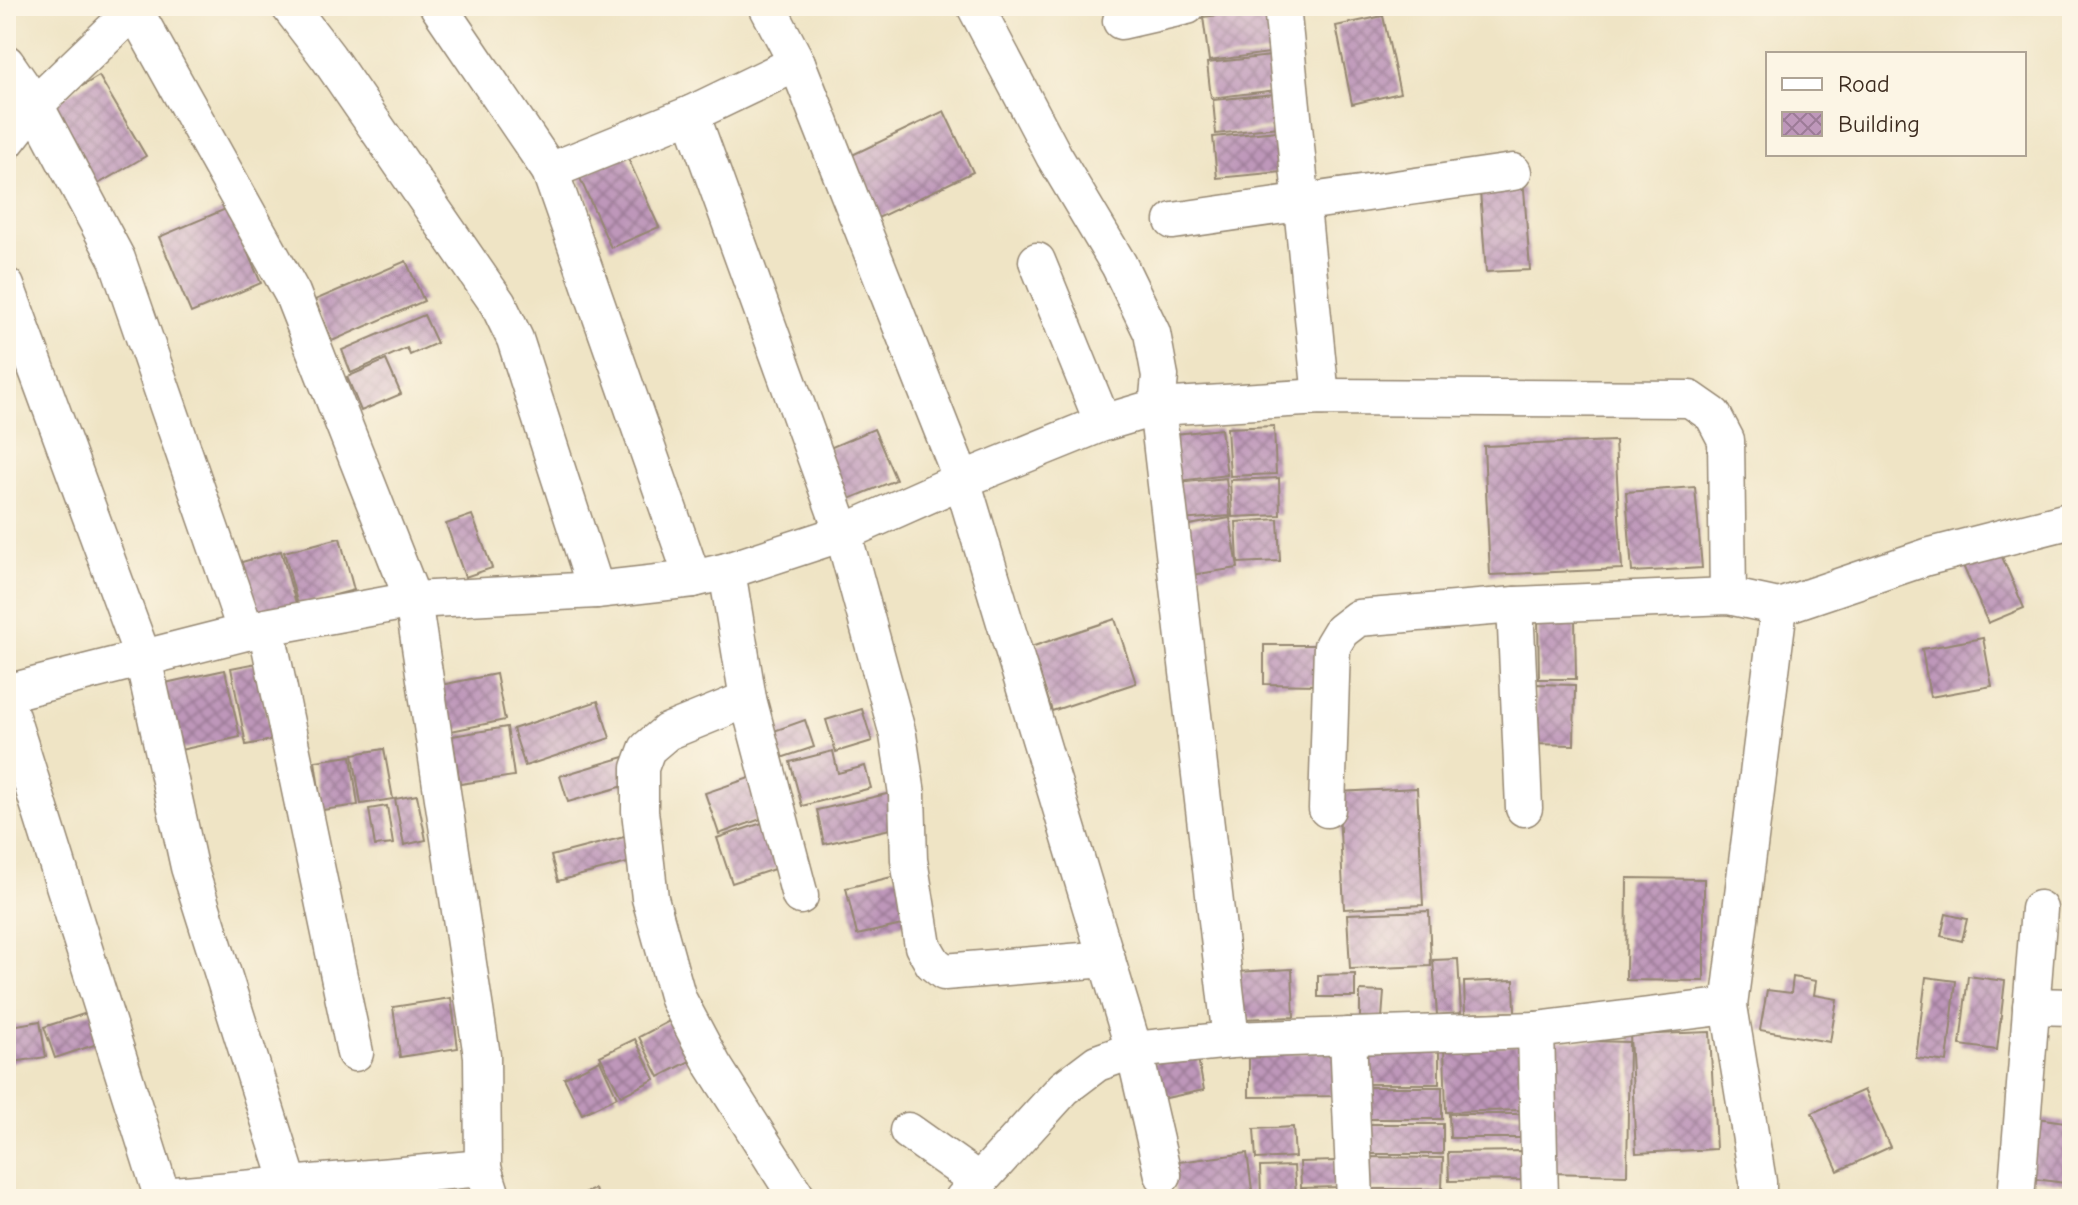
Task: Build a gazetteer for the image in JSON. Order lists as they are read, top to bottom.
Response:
{
  "legend": ["Road", "Building"]
}
